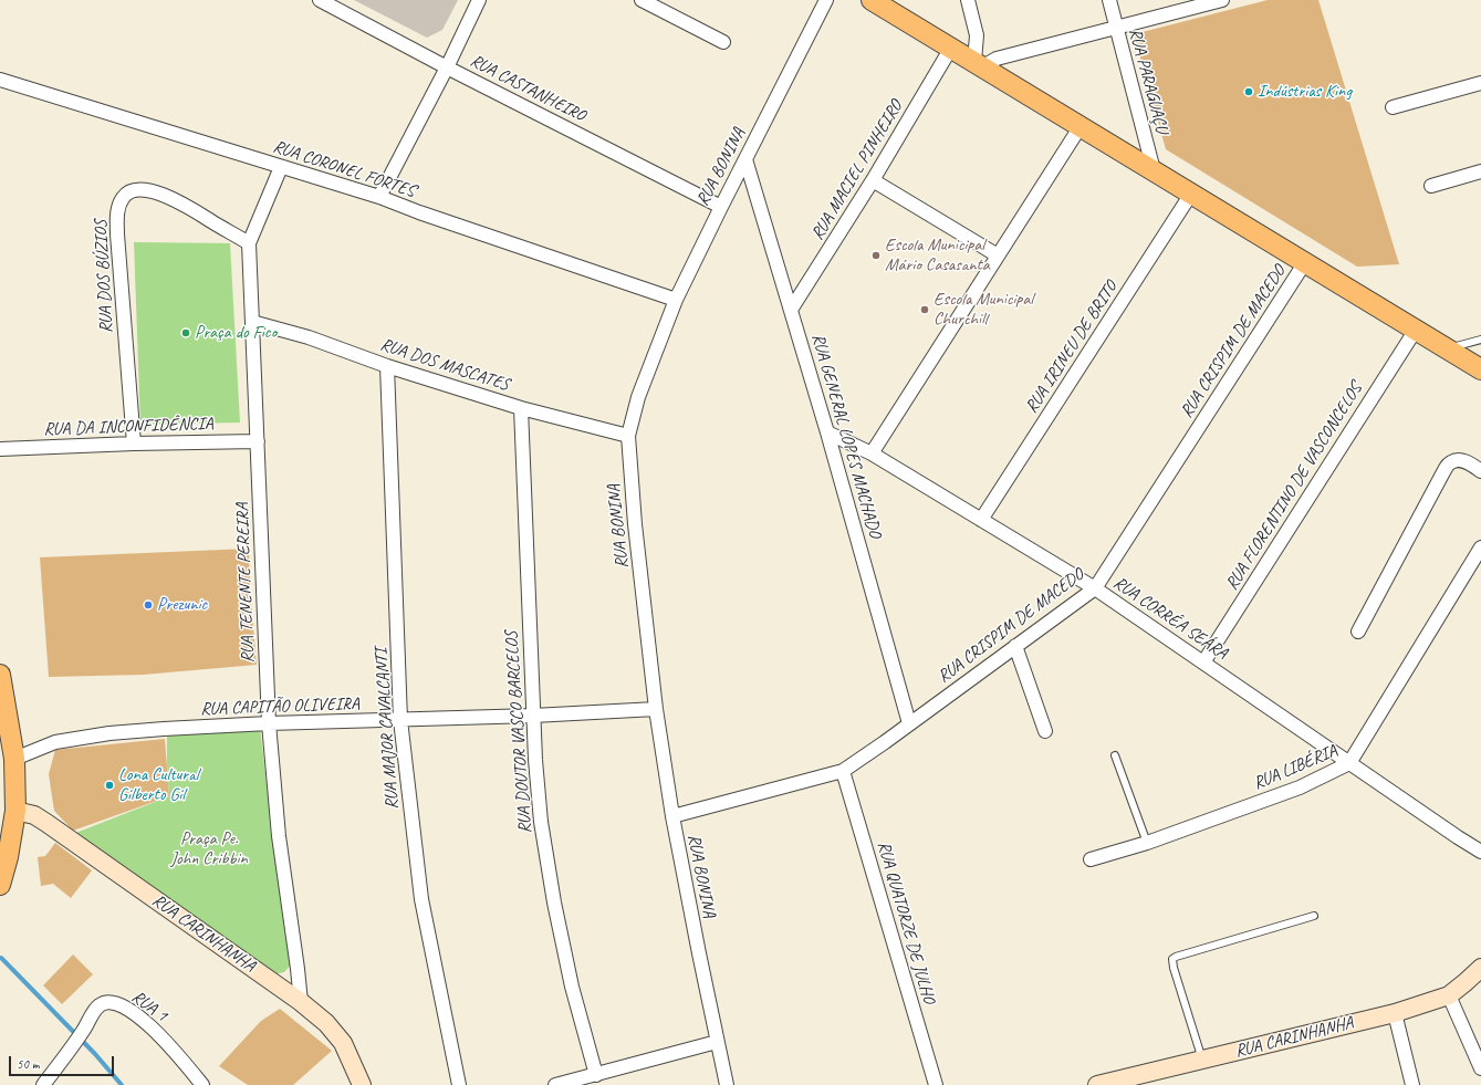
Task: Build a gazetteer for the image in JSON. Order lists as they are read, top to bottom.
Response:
{
  "streets": {
    "street": [
      "RUA PARAGUAÇU",
      "RUA CASTANHEIRO",
      "RUA BONINA",
      "RUA CORONEL FORTES",
      "RUA MACIEL PINHEIRO",
      "RUA DOS BÚZIOS",
      "RUA CRISPIM DE MACEDO",
      "RUA IRINEU DE BRITO",
      "RUA DOS MASCATES",
      "RUA DA INCONFIDÊNCIA",
      "RUA GENERAL LOPES MACHADO",
      "RUA FLORENTINO DE VASCONCELOS",
      "RUA TENENTE PEREIRA",
      "RUA CORRÊA SEÁRA",
      "RUA CAPITÃO OLIVEIRA",
      "RUA MAJOR CAVALCANTI",
      "RUA DOUTOR VASCO BARCELOS",
      "RUA LIBÉRIA",
      "RUA QUATORZE DE JULHO",
      "RUA CARINHANHA",
      "RUA 1"
    ]
  },
  "crossings": [
    ["RUA CASTANHEIRO", "RUA BONINA"],
    ["RUA BONINA", "RUA CORONEL FORTES"],
    ["RUA BONINA", "RUA CRISPIM DE MACEDO"],
    ["RUA BONINA", "RUA DOS MASCATES"],
    ["RUA BONINA", "RUA GENERAL LOPES MACHADO"],
    ["RUA BONINA", "RUA CAPITÃO OLIVEIRA"],
    ["RUA CORONEL FORTES", "RUA TENENTE PEREIRA"],
    ["RUA MACIEL PINHEIRO", "RUA GENERAL LOPES MACHADO"],
    ["RUA DOS BÚZIOS", "RUA DA INCONFIDÊNCIA"],
    ["RUA DOS BÚZIOS", "RUA TENENTE PEREIRA"],
    ["RUA CRISPIM DE MACEDO", "RUA GENERAL LOPES MACHADO"],
    ["RUA CRISPIM DE MACEDO", "RUA CORRÊA SEÁRA"],
    ["RUA CRISPIM DE MACEDO", "RUA QUATORZE DE JULHO"],
    ["RUA IRINEU DE BRITO", "RUA CORRÊA SEÁRA"],
    ["RUA DOS MASCATES", "RUA TENENTE PEREIRA"],
    ["RUA DOS MASCATES", "RUA MAJOR CAVALCANTI"],
    ["RUA DOS MASCATES", "RUA DOUTOR VASCO BARCELOS"],
    ["RUA DA INCONFIDÊNCIA", "RUA TENENTE PEREIRA"],
    ["RUA GENERAL LOPES MACHADO", "RUA CORRÊA SEÁRA"],
    ["RUA FLORENTINO DE VASCONCELOS", "RUA CORRÊA SEÁRA"],
    ["RUA TENENTE PEREIRA", "RUA CAPITÃO OLIVEIRA"],
    ["RUA TENENTE PEREIRA", "RUA CARINHANHA"],
    ["RUA CORRÊA SEÁRA", "RUA LIBÉRIA"],
    ["RUA CAPITÃO OLIVEIRA", "RUA MAJOR CAVALCANTI"],
    ["RUA CAPITÃO OLIVEIRA", "RUA DOUTOR VASCO BARCELOS"]
  ],
  "parks": ["Praça Pe. John Cribbin"],
  "places": [
    "Indústrias King",
    "Escola Municipal Mário Casasanta",
    "Escola Municipal Churchill",
    "Praça do Fico",
    "Prezunic",
    "Lona Cultural Gilberto Gil"
  ],
  "scale_bar": "50 m"
}
